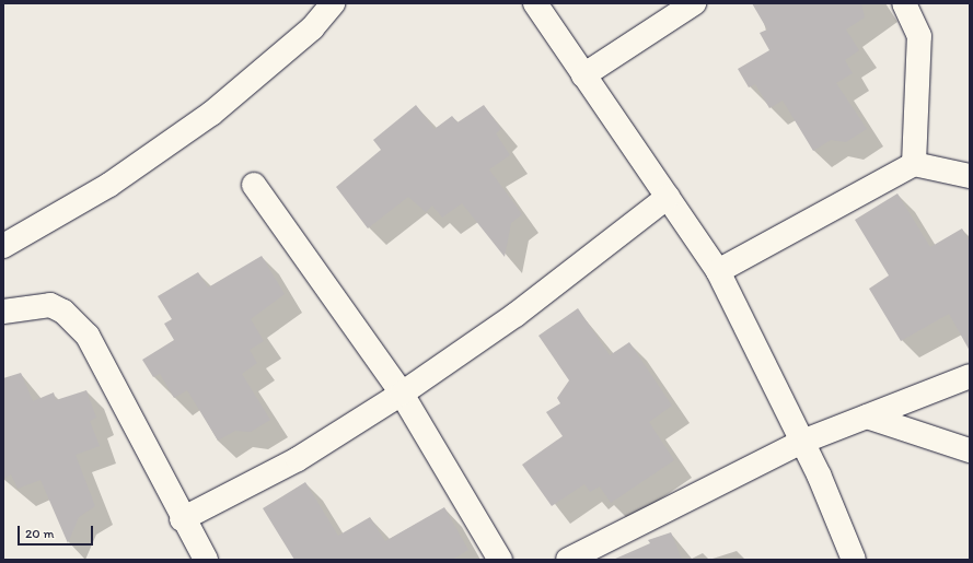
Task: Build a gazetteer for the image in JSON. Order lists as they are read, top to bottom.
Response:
{
  "scale_bar": "20 m"
}
